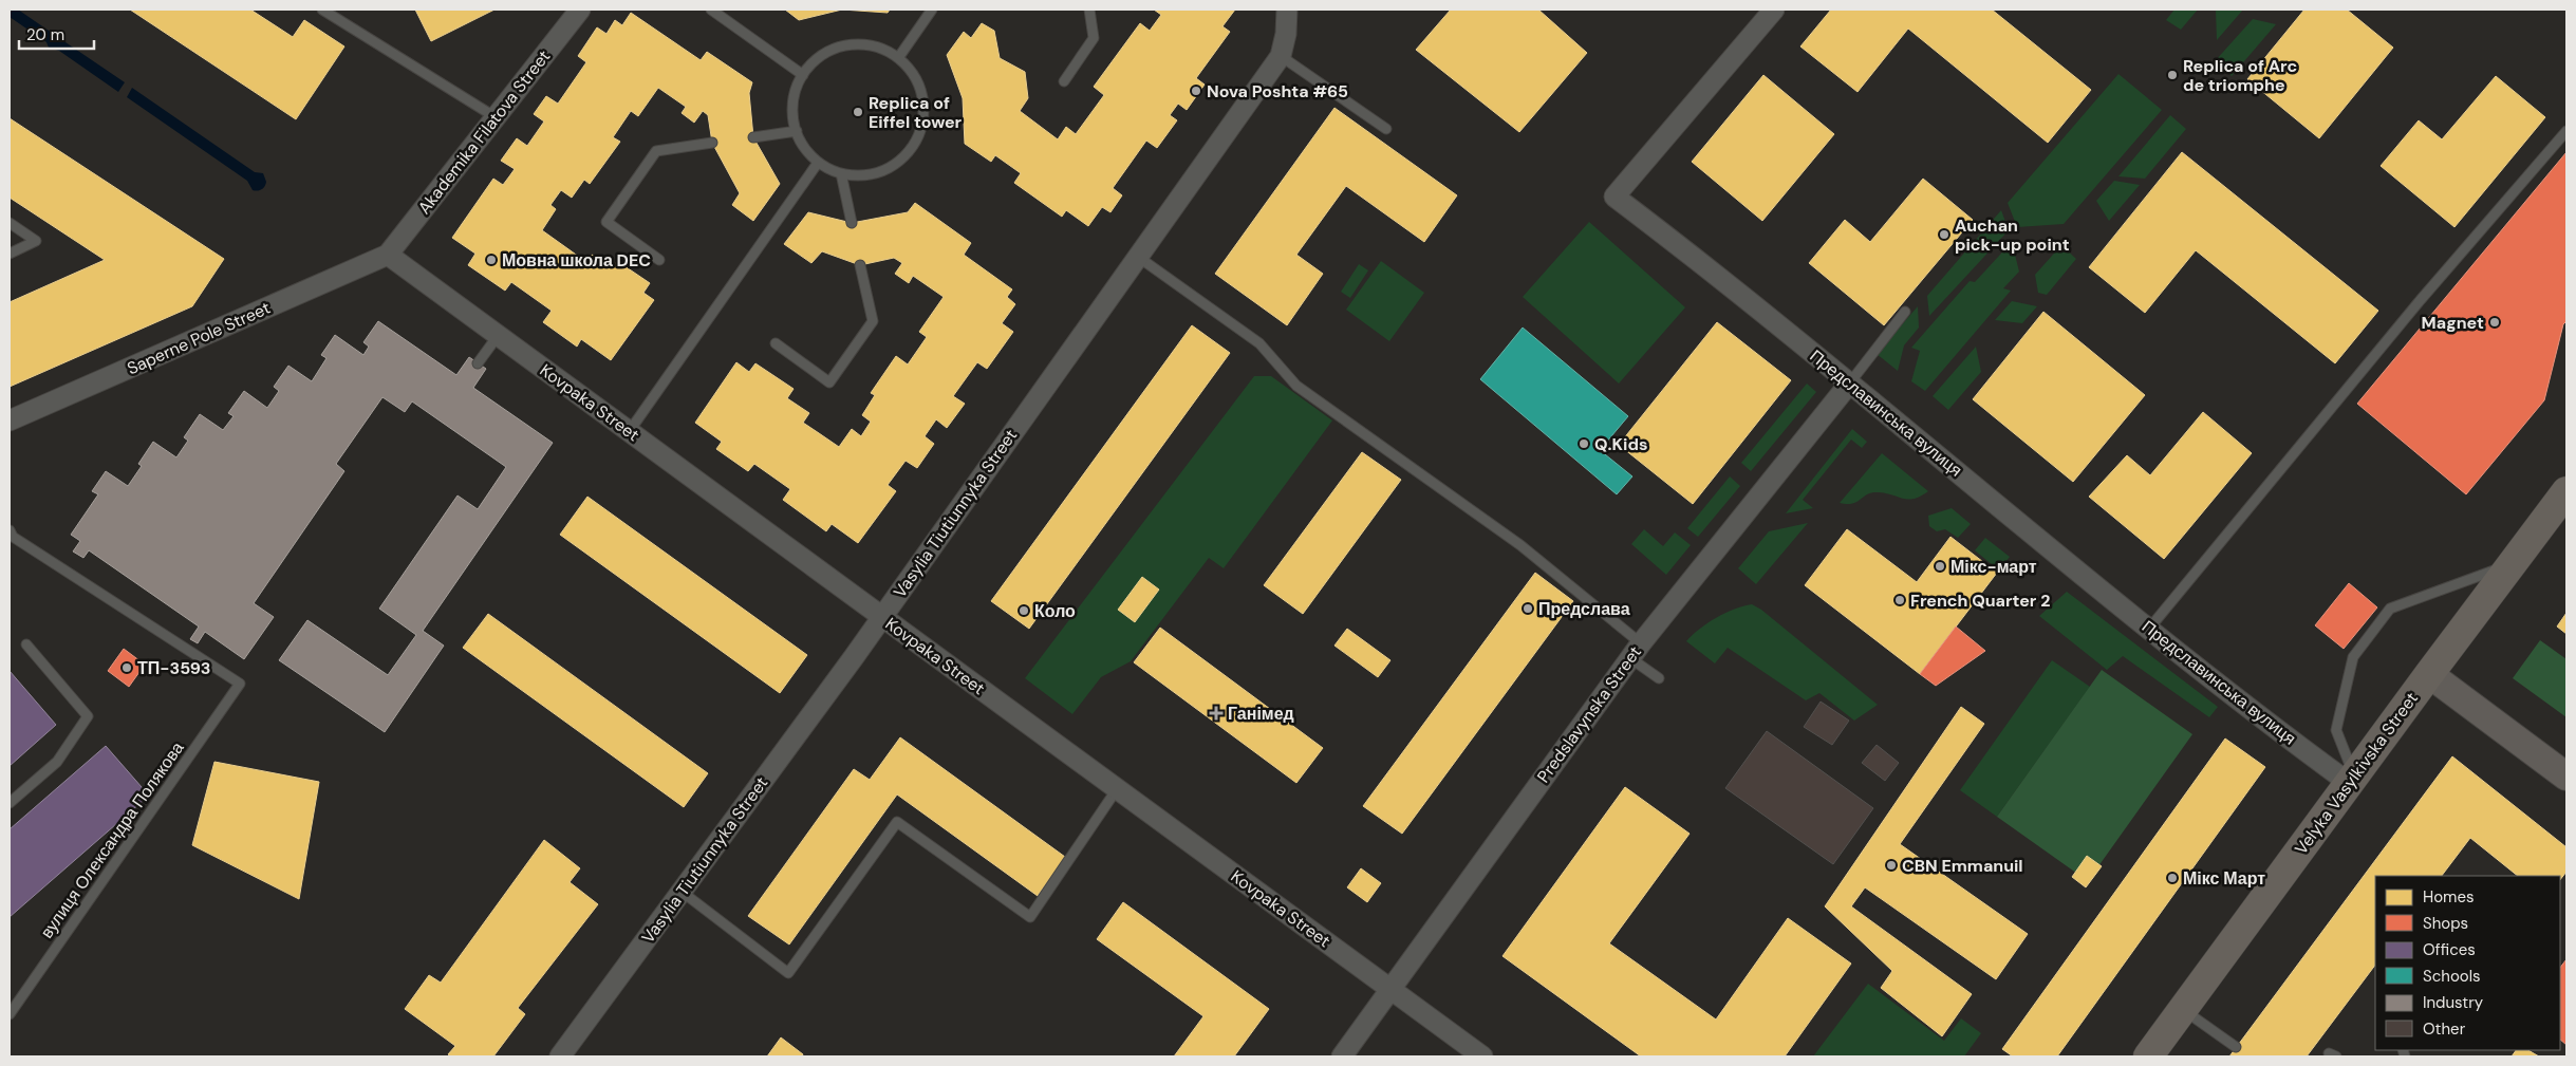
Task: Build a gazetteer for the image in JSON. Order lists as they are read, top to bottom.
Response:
{
  "streets": {
    "main road": ["Velyka Vasylkivska Street"],
    "street": [
      "Akademika Filatova Street",
      "Saperne Pole Street",
      "Kovpaka Street",
      "Предславинська вулиця",
      "Vasylia Tiutiunnyka Street",
      "Predslavynska Street"
    ],
    "lane": ["вулиця Олександра Полякова"]
  },
  "crossings": [
    ["Akademika Filatova Street", "Saperne Pole Street"],
    ["Akademika Filatova Street", "Kovpaka Street"],
    ["Saperne Pole Street", "Kovpaka Street"],
    ["Kovpaka Street", "Vasylia Tiutiunnyka Street"],
    ["Kovpaka Street", "Predslavynska Street"],
    ["Предславинська вулиця", "Predslavynska Street"],
    ["Предславинська вулиця", "Velyka Vasylkivska Street"]
  ],
  "places": {
    "other": [
      "Replica of Arc de triomphe",
      "Nova Poshta #65",
      "Replica of Eiffel tower",
      "Auchan pick-up point",
      "Мовна школа DEC",
      "Magnet",
      "Q.Kids",
      "Мікс-март",
      "French Quarter 2",
      "Предслава",
      "Коло",
      "ТП-3593",
      "CBN Emmanuil",
      "Мікс Март"
    ],
    "health": ["Ганімед"]
  },
  "legend": [
    "Homes",
    "Shops",
    "Offices",
    "Schools",
    "Industry",
    "Other"
  ],
  "scale_bar": "20 m"
}
